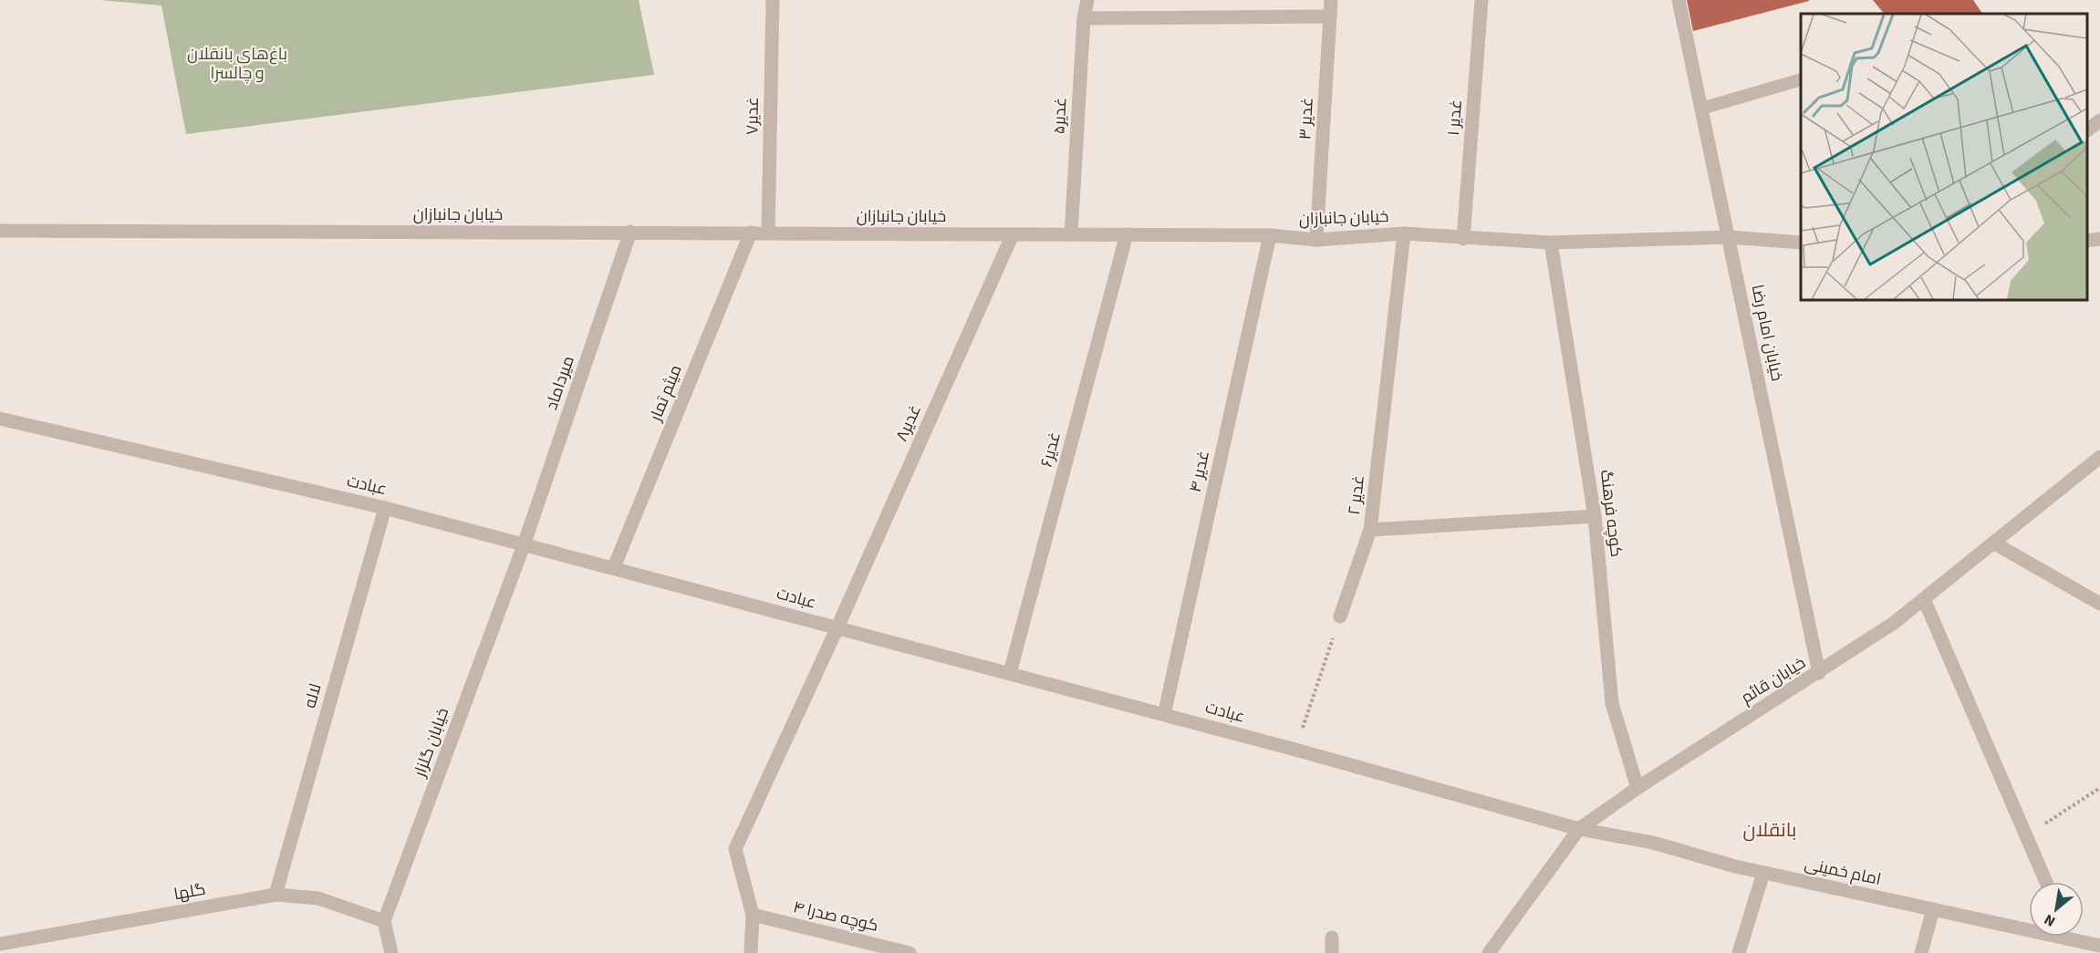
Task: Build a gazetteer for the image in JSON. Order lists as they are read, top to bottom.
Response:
{
  "streets": {
    "street": [
      "غدیر۷",
      "غدیر۵",
      "غدیر ۱",
      "غدیر ۳",
      "خیابان جانبازان",
      "خیابان امام رضا",
      "میرداماد",
      "میثم تمار",
      "غدیر۸",
      "غدیر۶",
      "غدیر ۴",
      "عبادت",
      "غدیر ۲",
      "کوچه فرهنگ",
      "خیابان قائم",
      "لاله",
      "خیابان گلزار",
      "امام خمینی",
      "گلها",
      "کوچه صدرا ۴"
    ]
  },
  "crossings": [
    ["غدیر۷", "خیابان جانبازان"],
    ["غدیر۵", "خیابان جانبازان"],
    ["غدیر ۱", "خیابان جانبازان"],
    ["غدیر ۳", "خیابان جانبازان"],
    ["خیابان جانبازان", "خیابان امام رضا"],
    ["خیابان جانبازان", "میرداماد"],
    ["خیابان جانبازان", "میثم تمار"],
    ["خیابان جانبازان", "غدیر۸"],
    ["خیابان جانبازان", "غدیر۶"],
    ["خیابان جانبازان", "غدیر ۴"],
    ["خیابان جانبازان", "غدیر ۲"],
    ["خیابان جانبازان", "کوچه فرهنگ"],
    ["خیابان امام رضا", "خیابان قائم"],
    ["میرداماد", "عبادت"],
    ["میرداماد", "خیابان گلزار"],
    ["میثم تمار", "عبادت"],
    ["غدیر۸", "عبادت"],
    ["غدیر۸", "کوچه صدرا ۴"],
    ["غدیر۶", "عبادت"],
    ["غدیر ۴", "عبادت"],
    ["عبادت", "خیابان قائم"],
    ["عبادت", "لاله"],
    ["عبادت", "خیابان گلزار"],
    ["عبادت", "امام خمینی"],
    ["کوچه فرهنگ", "خیابان قائم"],
    ["خیابان قائم", "امام خمینی"],
    ["لاله", "گلها"],
    ["خیابان گلزار", "گلها"]
  ],
  "districts": ["بانقلان"],
  "parks": ["باغ‌های بانقلان و چالسرا"],
  "north": "bottom left"
}
